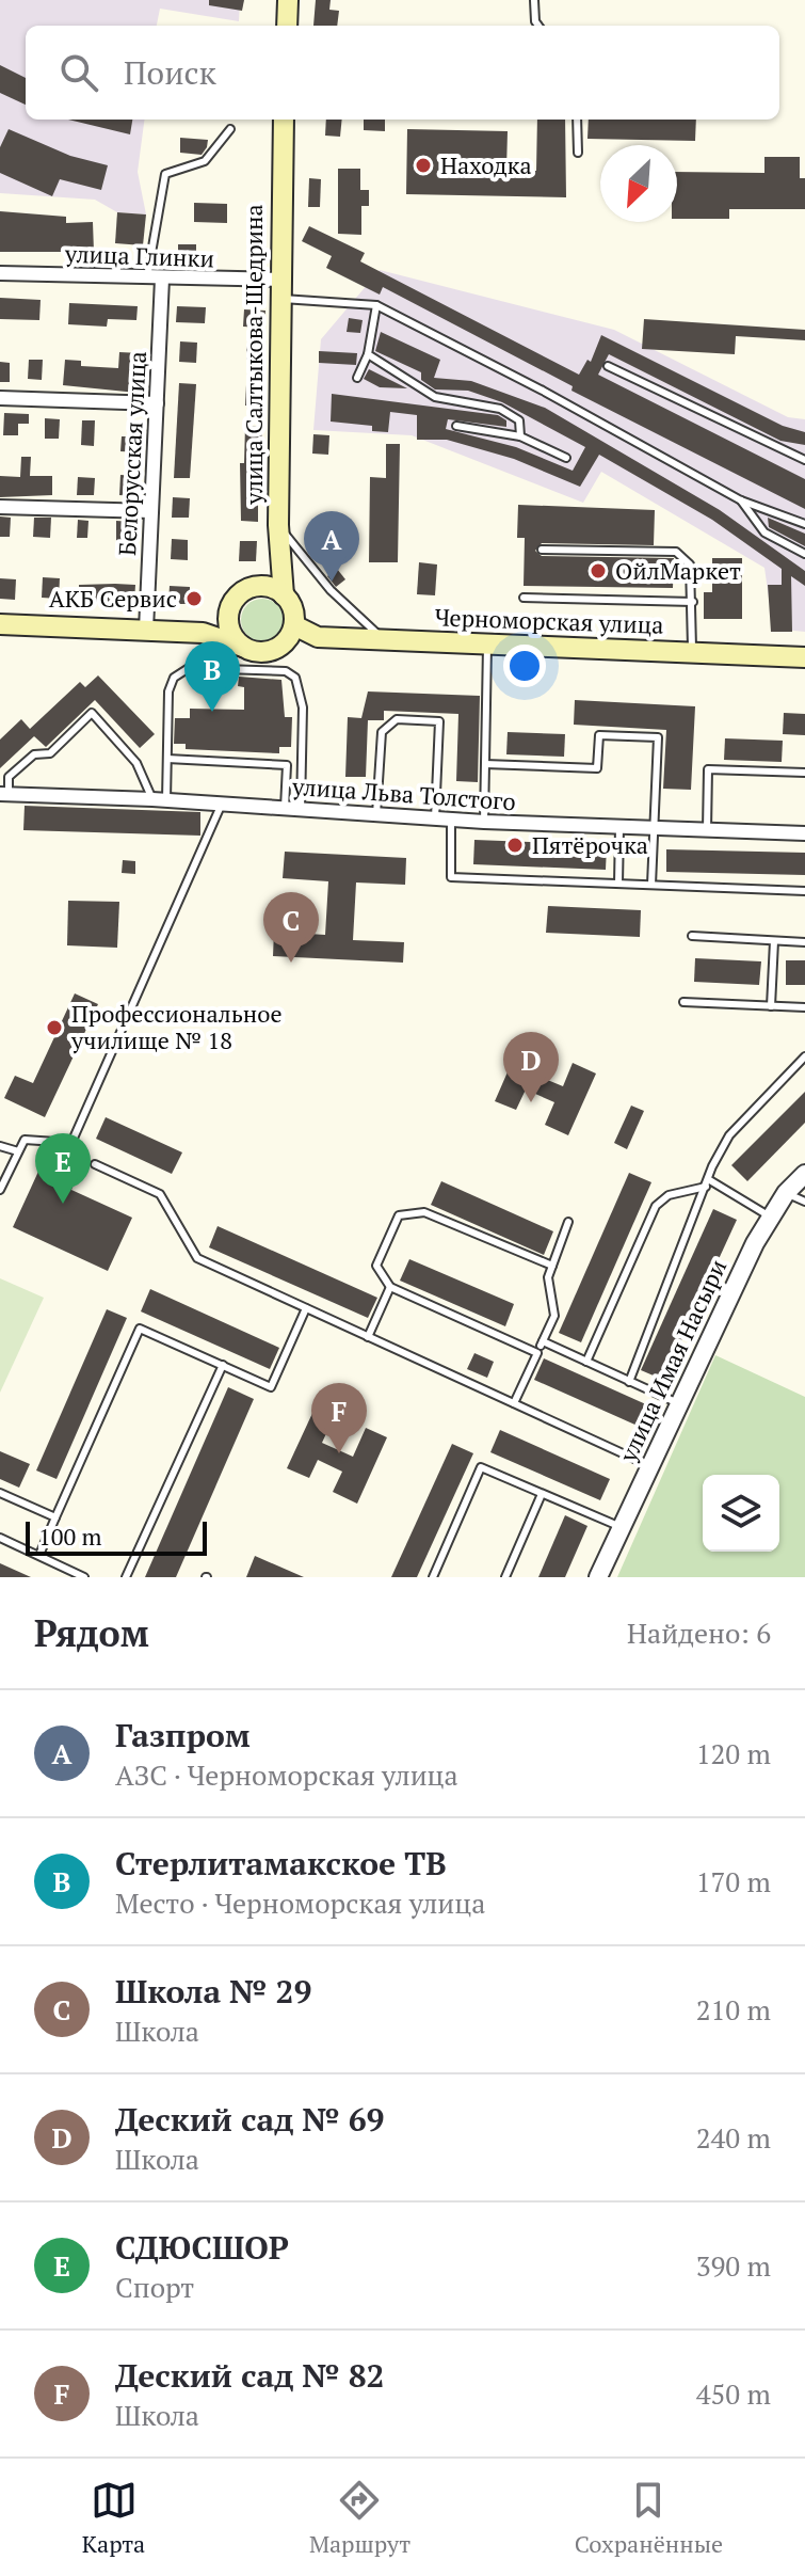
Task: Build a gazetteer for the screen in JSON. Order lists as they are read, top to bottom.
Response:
{
  "streets": {
    "main road": ["улица Салтыкова-Щедрина", "Черноморская улица"],
    "street": [
      "улица Глинки",
      "Белорусская улица",
      "улица Льва Толстого",
      "улица Имая Насыри"
    ]
  },
  "crossings": [
    ["улица Глинки", "улица Салтыкова-Щедрина"],
    ["улица Глинки", "Белорусская улица"],
    ["улица Салтыкова-Щедрина", "Черноморская улица"]
  ],
  "places": [
    "Находка",
    "ОйлМаркет",
    "АКБ Сервис",
    "Пятёрочка",
    "Профессиональное училище № 18"
  ],
  "scale_bar": "100 m",
  "north": "bottom left",
  "page": {
    "search": "Поиск",
    "pins": [
      "A",
      "B",
      "C",
      "D",
      "E",
      "F"
    ],
    "scale": "100 m",
    "heading": ["Рядом", "Найдено: 6"],
    "list": [
      {
        "mark": "A",
        "name": "Газпром",
        "note": "АЗС · Черноморская улица",
        "value": "120 m"
      },
      {
        "mark": "B",
        "name": "Стерлитамакское ТВ",
        "note": "Место · Черноморская улица",
        "value": "170 m"
      },
      {
        "mark": "C",
        "name": "Школа № 29",
        "note": "Школа",
        "value": "210 m"
      },
      {
        "mark": "D",
        "name": "Деский сад № 69",
        "note": "Школа",
        "value": "240 m"
      },
      {
        "mark": "E",
        "name": "СДЮСШОР",
        "note": "Спорт",
        "value": "390 m"
      },
      {
        "mark": "F",
        "name": "Деский сад № 82",
        "note": "Школа",
        "value": "450 m"
      }
    ],
    "nav": ["Карта", "Маршрут", "Сохранённые"]
  }
}
